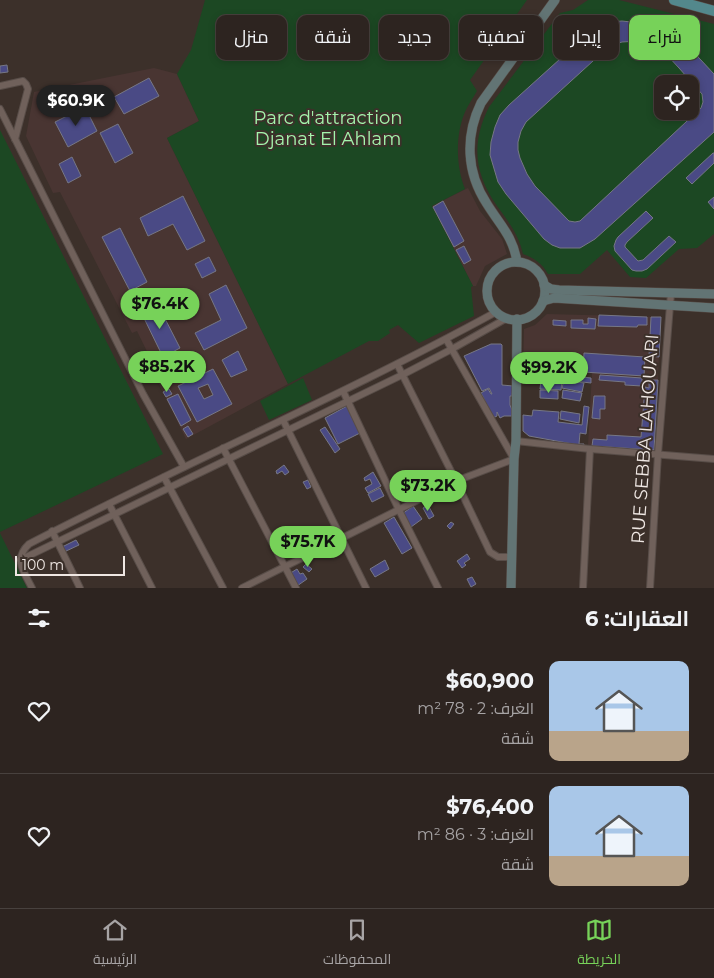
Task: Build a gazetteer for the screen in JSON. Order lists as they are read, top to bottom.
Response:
{
  "streets": {
    "street": ["RUE SEBBA LAHOUARI"]
  },
  "parks": ["Parc d'attraction Djanat El Ahlam"],
  "scale_bar": "100 m",
  "page": {
    "chip": [
      "شراء",
      "إيجار",
      "تصفية",
      "جديد",
      "شقة",
      "منزل"
    ],
    "price": [
      "$60.9K",
      "$76.4K",
      "$85.2K",
      "$99.2K",
      "$73.2K",
      "$75.7K"
    ],
    "scale": "100 m",
    "heading": "العقارات: 6",
    "list": [
      {
        "name": "$60,900",
        "note": "الغرف: 2 · 78 m² · شقة"
      },
      {
        "name": "$76,400",
        "note": "الغرف: 3 · 86 m² · شقة"
      }
    ],
    "tabs": ["الخريطة", "المحفوظات", "الرئيسية"]
  }
}
